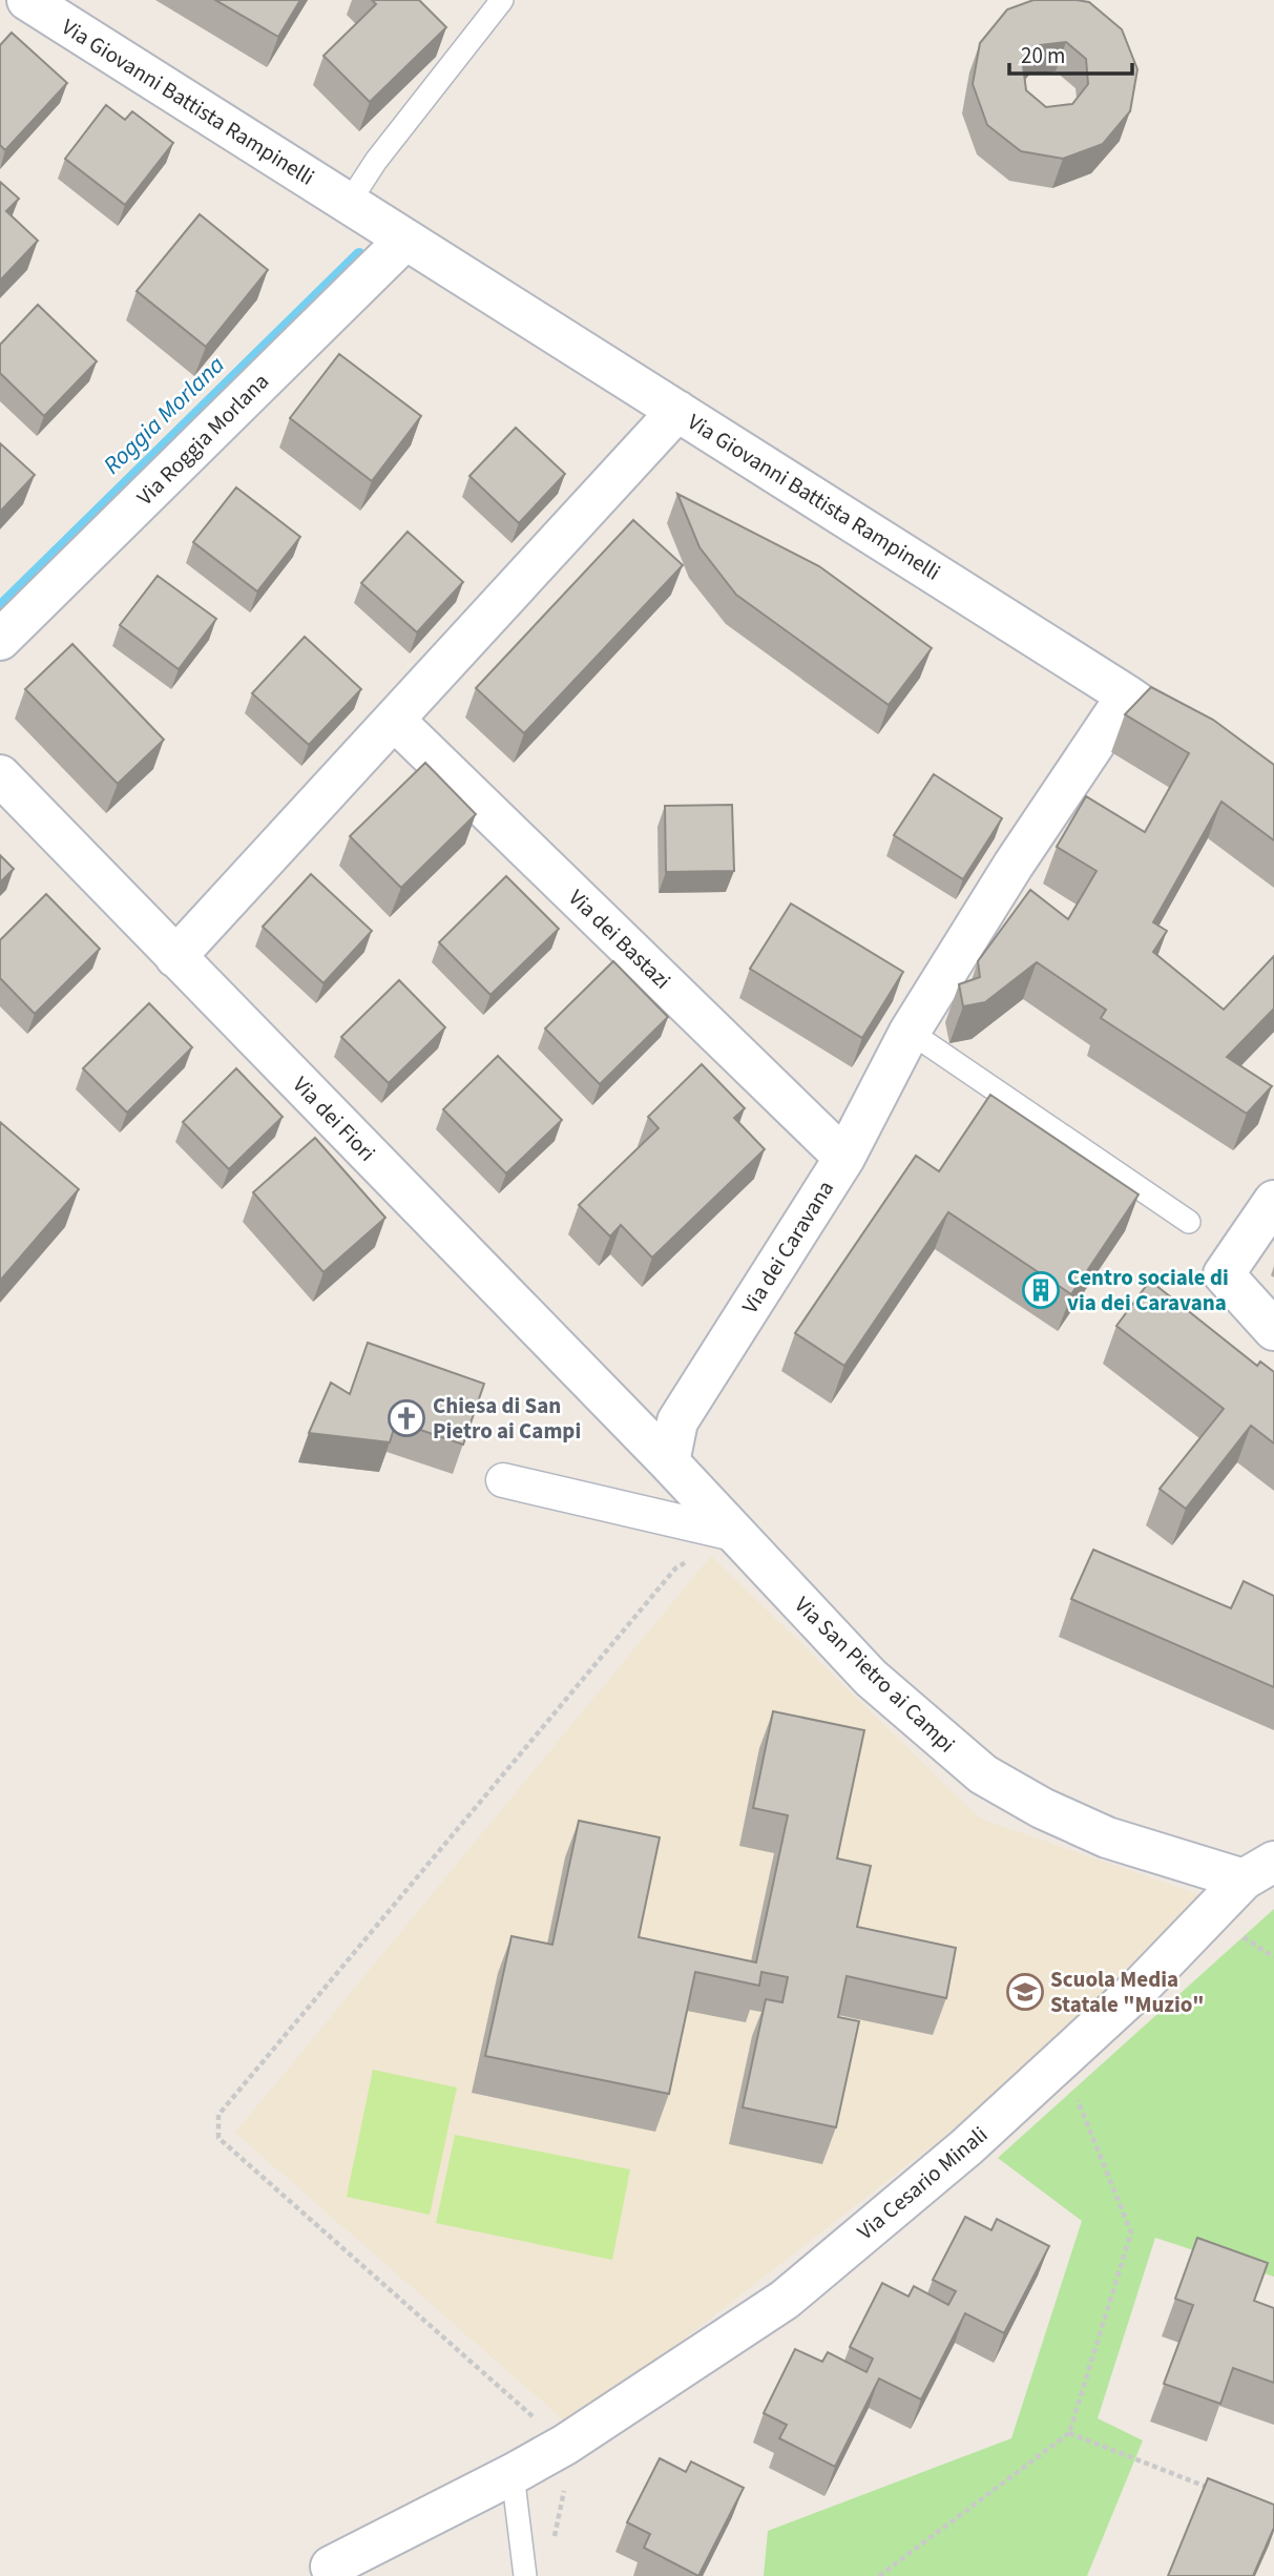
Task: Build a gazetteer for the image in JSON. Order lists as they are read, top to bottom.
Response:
{
  "streets": {
    "street": [
      "Via Giovanni Battista Rampinelli",
      "Via Roggia Morlana",
      "Via dei Bastazi",
      "Via dei Fiori",
      "Via dei Caravana",
      "Via San Pietro ai Campi",
      "Via Cesario Minali"
    ]
  },
  "crossings": [
    ["Via Giovanni Battista Rampinelli", "Via Roggia Morlana"],
    ["Via Giovanni Battista Rampinelli", "Via dei Caravana"],
    ["Via dei Bastazi", "Via dei Caravana"],
    ["Via dei Fiori", "Via dei Caravana"],
    ["Via dei Fiori", "Via San Pietro ai Campi"],
    ["Via dei Caravana", "Via San Pietro ai Campi"],
    ["Via San Pietro ai Campi", "Via Cesario Minali"]
  ],
  "water": ["Roggia Morlana"],
  "places": {
    "building": ["Centro sociale di via dei Caravana"],
    "church": ["Chiesa di San Pietro ai Campi"],
    "school or university": ["Scuola Media Statale \"Muzio\""]
  },
  "scale_bar": "20 m"
}
